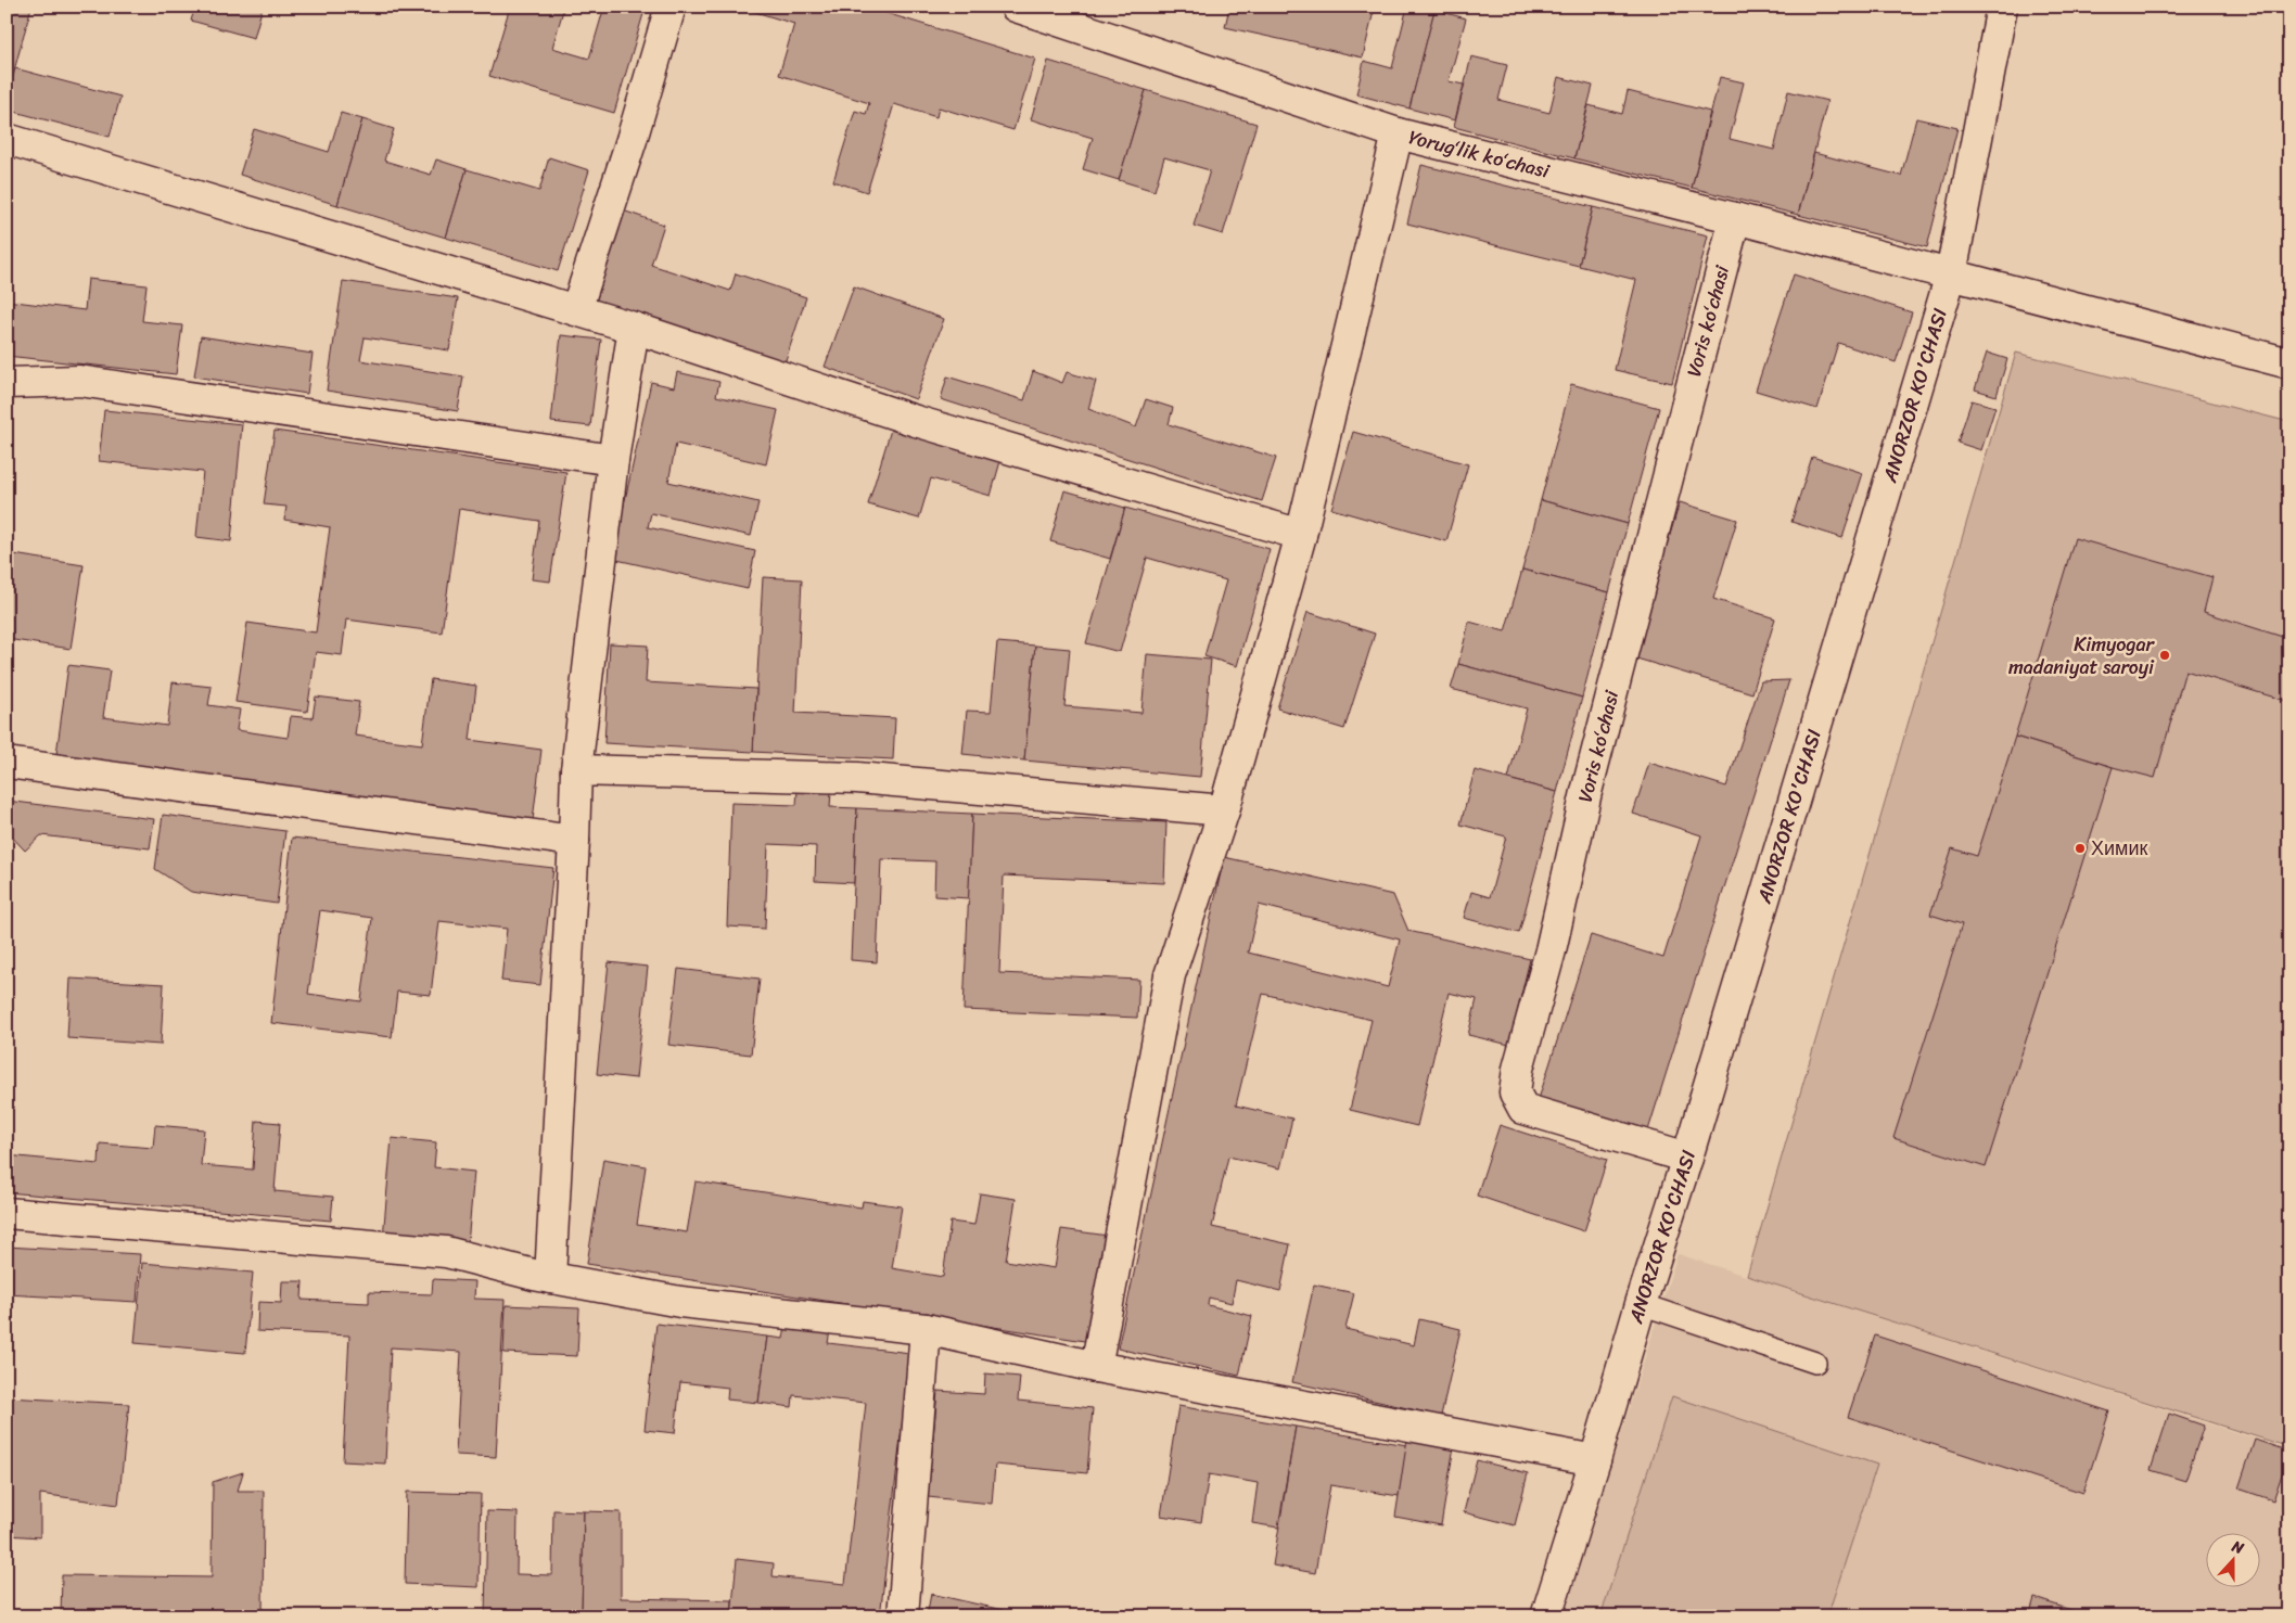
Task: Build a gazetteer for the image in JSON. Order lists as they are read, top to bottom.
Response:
{
  "streets": {
    "street": ["Yorugʻlik koʻchasi", "Voris koʻchasi", "ANORZOR KO'CHASI"]
  },
  "crossings": [
    ["Yorugʻlik koʻchasi", "Voris koʻchasi"],
    ["Yorugʻlik koʻchasi", "ANORZOR KO'CHASI"],
    ["Voris koʻchasi", "ANORZOR KO'CHASI"]
  ],
  "places": ["Kimyogar madaniyat saroyi", "Химик"],
  "north": "top"
}
